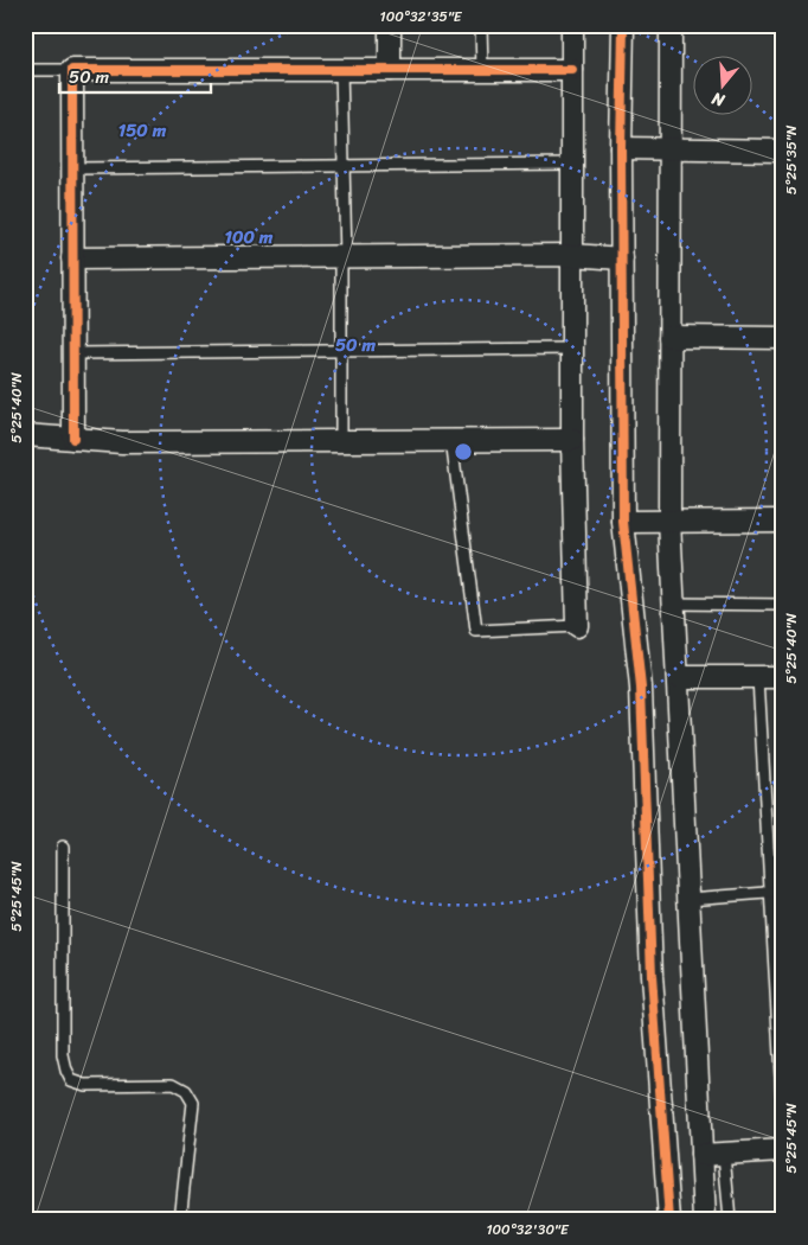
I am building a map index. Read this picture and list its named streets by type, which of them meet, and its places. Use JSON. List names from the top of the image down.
{
  "scale_bar": "50 m",
  "north": "bottom",
  "coordinates": [
    "100°32'35\"E",
    "5°25'35\"N",
    "5°25'40\"N",
    "5°25'45\"N",
    "100°32'30\"E"
  ],
  "rings": ["150 m", "100 m", "50 m"]
}
